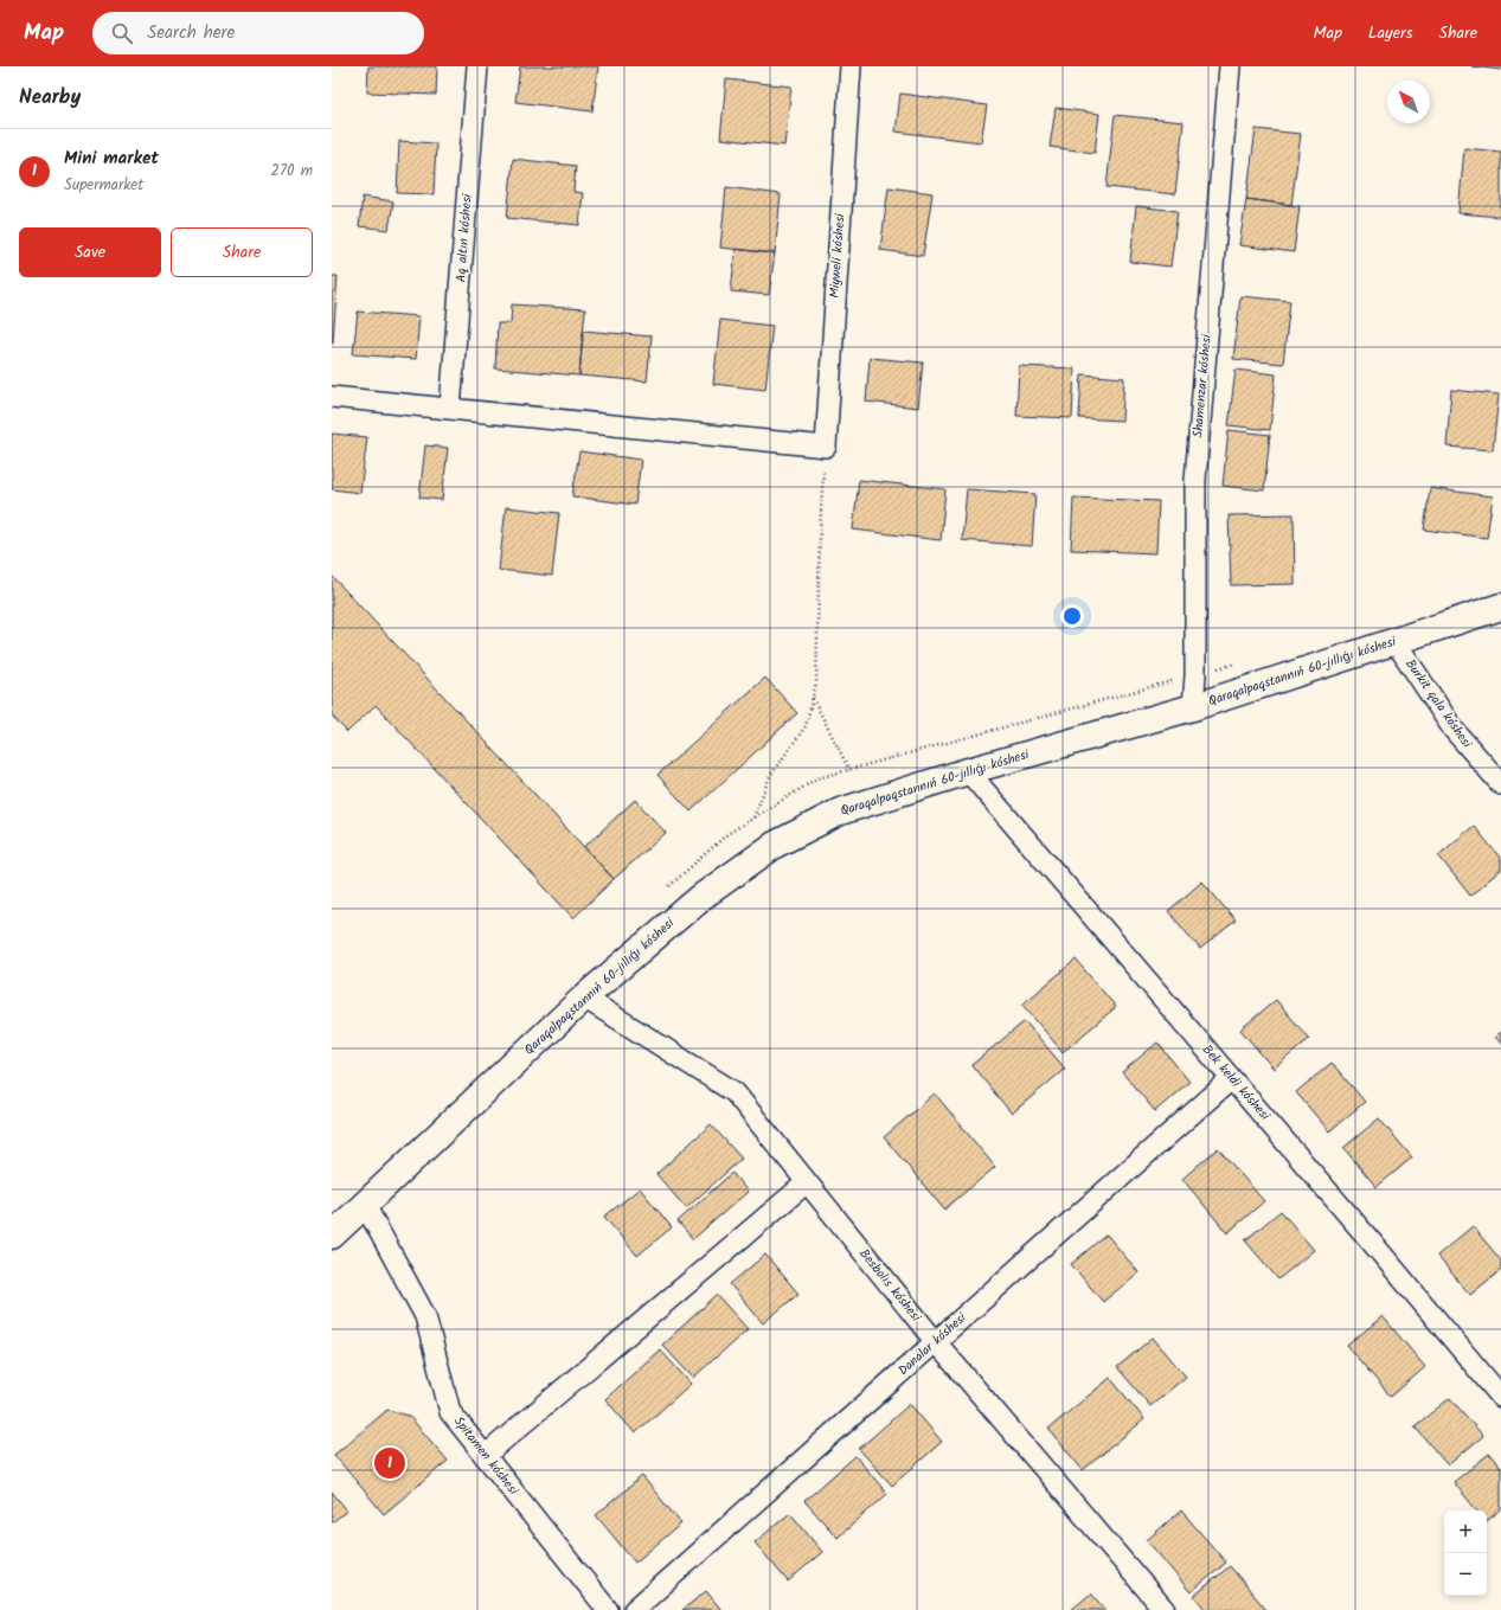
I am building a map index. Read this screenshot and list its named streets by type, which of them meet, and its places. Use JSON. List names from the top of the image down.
{
  "streets": {
    "street": [
      "Aq altın kóshesi",
      "Miyweli kóshesi",
      "Shamenzar kóshesi",
      "Qaraqalpaqstannıń 60-jıllıǵı kóshesi",
      "Burkit qala kóshesi",
      "Bek keldi kóshesi",
      "Besbolıs kóshesi",
      "Danalar kóshesi",
      "Spitamen kóshesi"
    ]
  },
  "crossings": [
    ["Shamenzar kóshesi", "Qaraqalpaqstannıń 60-jıllıǵı kóshesi"],
    ["Qaraqalpaqstannıń 60-jıllıǵı kóshesi", "Burkit qala kóshesi"],
    ["Qaraqalpaqstannıń 60-jıllıǵı kóshesi", "Bek keldi kóshesi"],
    ["Qaraqalpaqstannıń 60-jıllıǵı kóshesi", "Besbolıs kóshesi"],
    ["Qaraqalpaqstannıń 60-jıllıǵı kóshesi", "Spitamen kóshesi"],
    ["Bek keldi kóshesi", "Danalar kóshesi"],
    ["Besbolıs kóshesi", "Danalar kóshesi"]
  ],
  "north": "top left",
  "page": {
    "header": "Map",
    "search": "Search here",
    "nav": ["Map", "Layers", "Share"],
    "heading": "Nearby",
    "list": [
      {
        "mark": "1",
        "name": "Mini market",
        "note": "Supermarket",
        "value": "270 m"
      }
    ],
    "buttons": ["Save", "Share"],
    "pins": "1",
    "map_buttons": ["+", "−"]
  }
}
